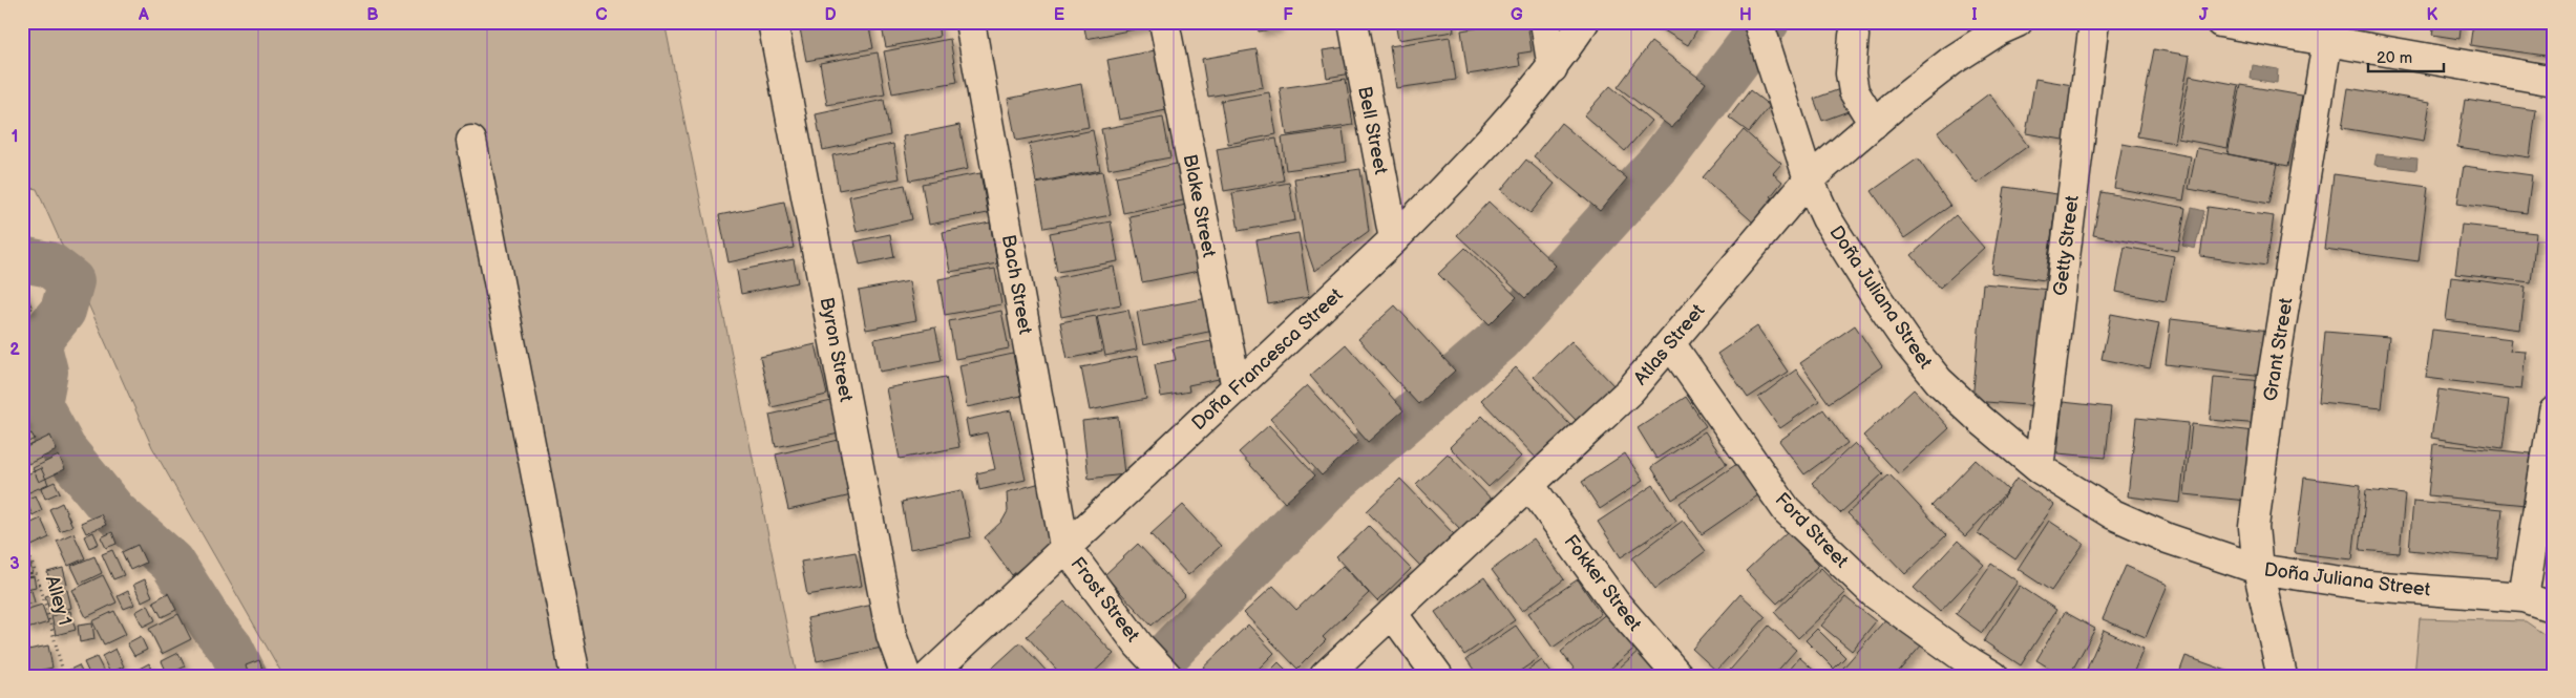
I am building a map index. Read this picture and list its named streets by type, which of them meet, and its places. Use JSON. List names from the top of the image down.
{
  "streets": {
    "street": [
      "Bell Street",
      "Blake Street",
      "Getty Street",
      "Bach Street",
      "Doña Juliana Street",
      "Atlas Street",
      "Byron Street",
      "Grant Street",
      "Doña Francesca Street",
      "Ford Street",
      "Fokker Street",
      "Frost Street"
    ],
    "path": ["Alley 1"]
  },
  "crossings": [
    ["Bell Street", "Doña Francesca Street"],
    ["Blake Street", "Doña Francesca Street"],
    ["Getty Street", "Doña Juliana Street"],
    ["Bach Street", "Doña Francesca Street"],
    ["Bach Street", "Frost Street"],
    ["Doña Juliana Street", "Atlas Street"],
    ["Doña Juliana Street", "Grant Street"],
    ["Atlas Street", "Ford Street"],
    ["Atlas Street", "Fokker Street"],
    ["Doña Francesca Street", "Frost Street"]
  ],
  "scale_bar": "20 m",
  "grid": {
    "columns": [
      "A",
      "B",
      "C",
      "D",
      "E",
      "F",
      "G",
      "H",
      "I",
      "J",
      "K"
    ],
    "rows": ["1", "2", "3"]
  }
}
